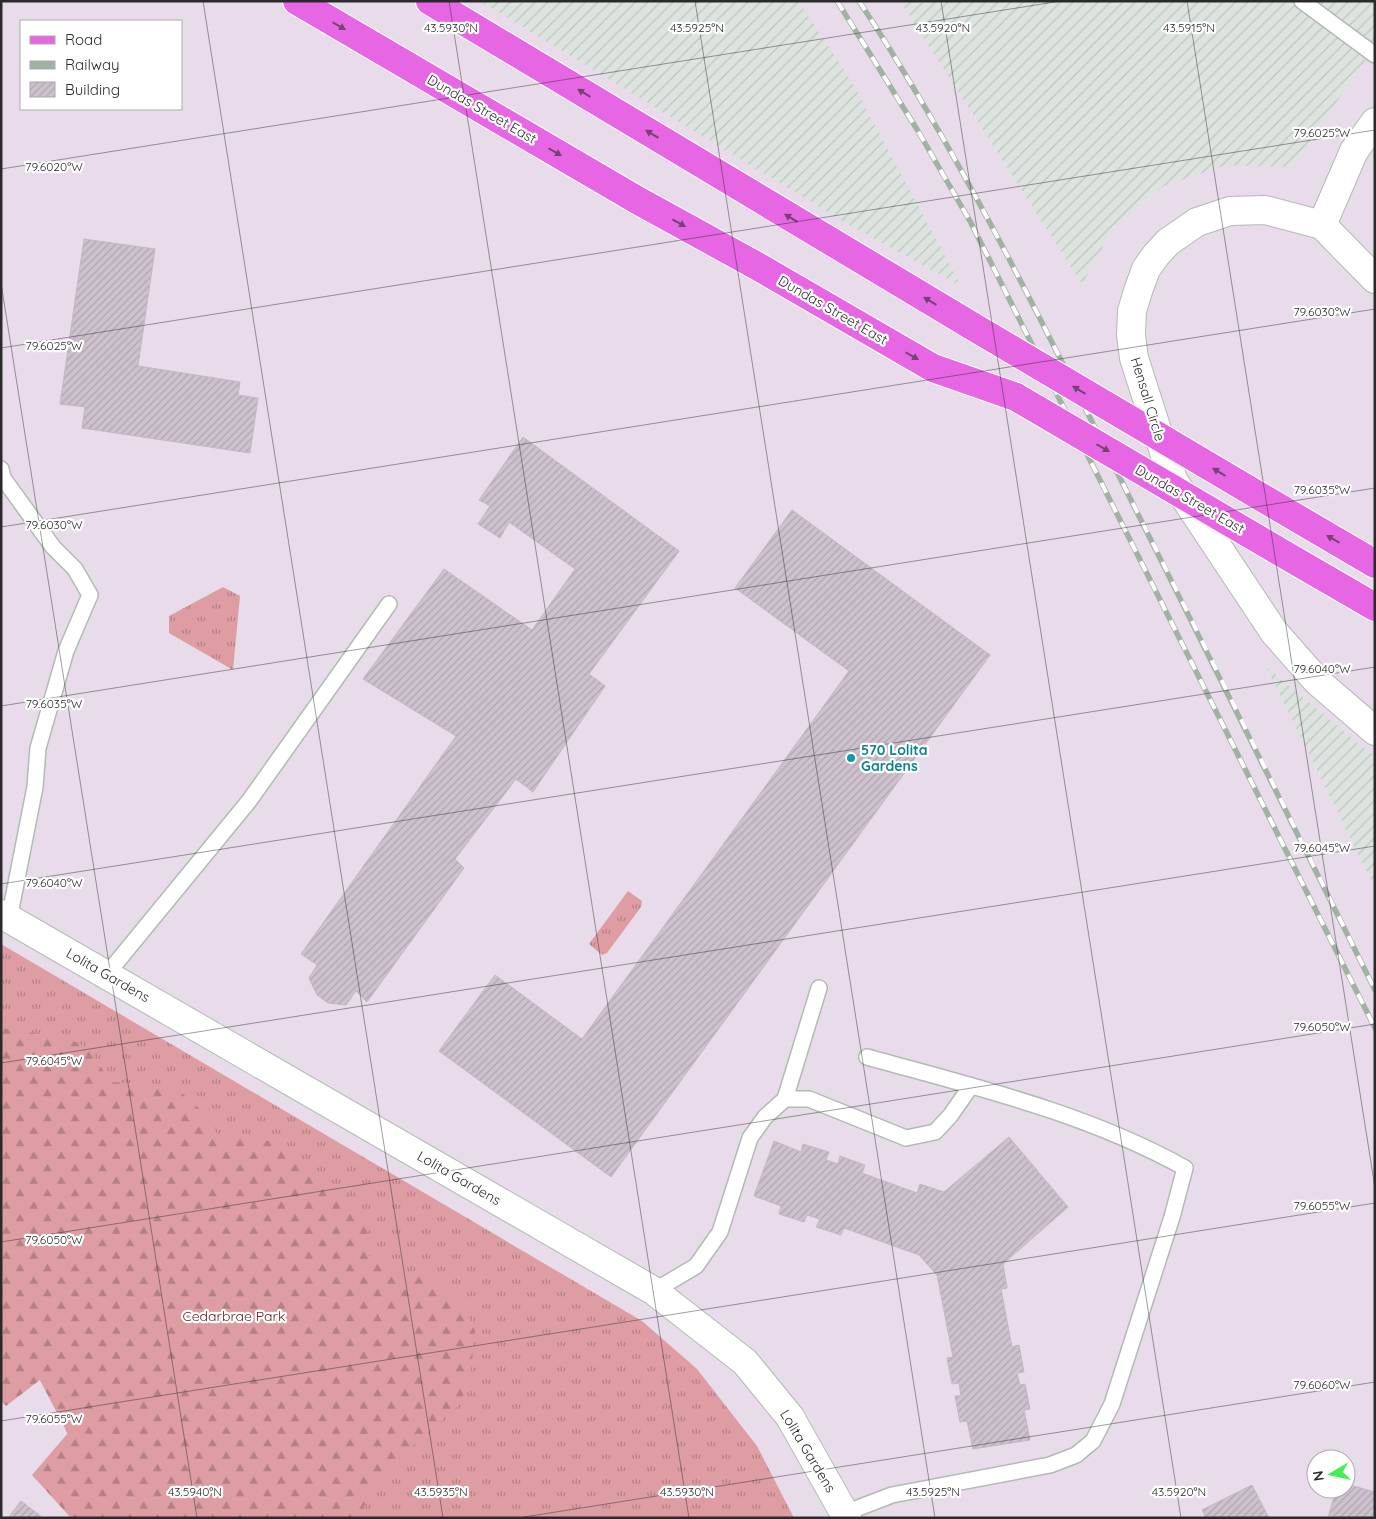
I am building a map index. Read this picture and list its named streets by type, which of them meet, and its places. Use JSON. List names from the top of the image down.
{
  "streets": {
    "main road": ["Dundas Street East"],
    "street": ["Hensall Circle", "Lolita Gardens"]
  },
  "parks": ["Cedarbrae Park"],
  "places": ["570 Lolita Gardens"],
  "legend": ["Road", "Railway", "Building"],
  "north": "left",
  "coordinates": [
    "43.5930°N",
    "43.5925°N",
    "43.5920°N",
    "43.5915°N",
    "79.6025°W",
    "79.6020°W",
    "79.6030°W",
    "79.6035°W",
    "79.6040°W",
    "79.6045°W",
    "79.6050°W",
    "79.6055°W",
    "79.6060°W",
    "43.5940°N",
    "43.5935°N"
  ]
}
